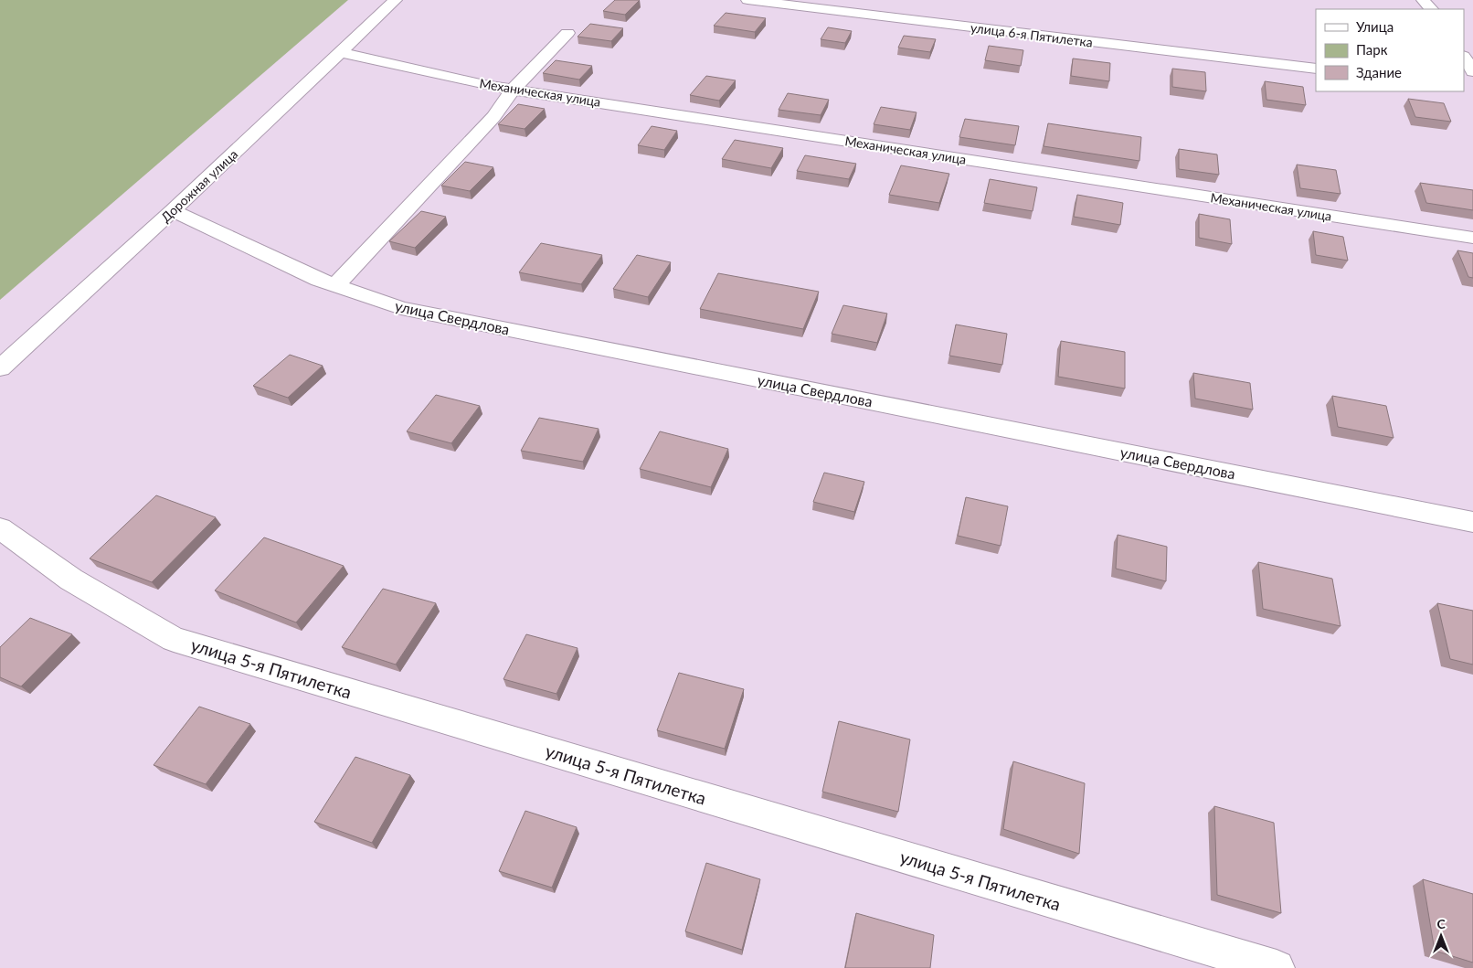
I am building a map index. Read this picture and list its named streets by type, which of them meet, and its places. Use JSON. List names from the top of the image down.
{
  "streets": {
    "street": [
      "улица 6-я Пятилетка",
      "Механическая улица",
      "Дорожная улица",
      "улица Свердлова",
      "улица 5-я Пятилетка"
    ]
  },
  "crossings": [
    ["Механическая улица", "Дорожная улица"],
    ["Дорожная улица", "улица Свердлова"]
  ],
  "legend": ["Улица", "Парк", "Здание"],
  "north": "top"
}
